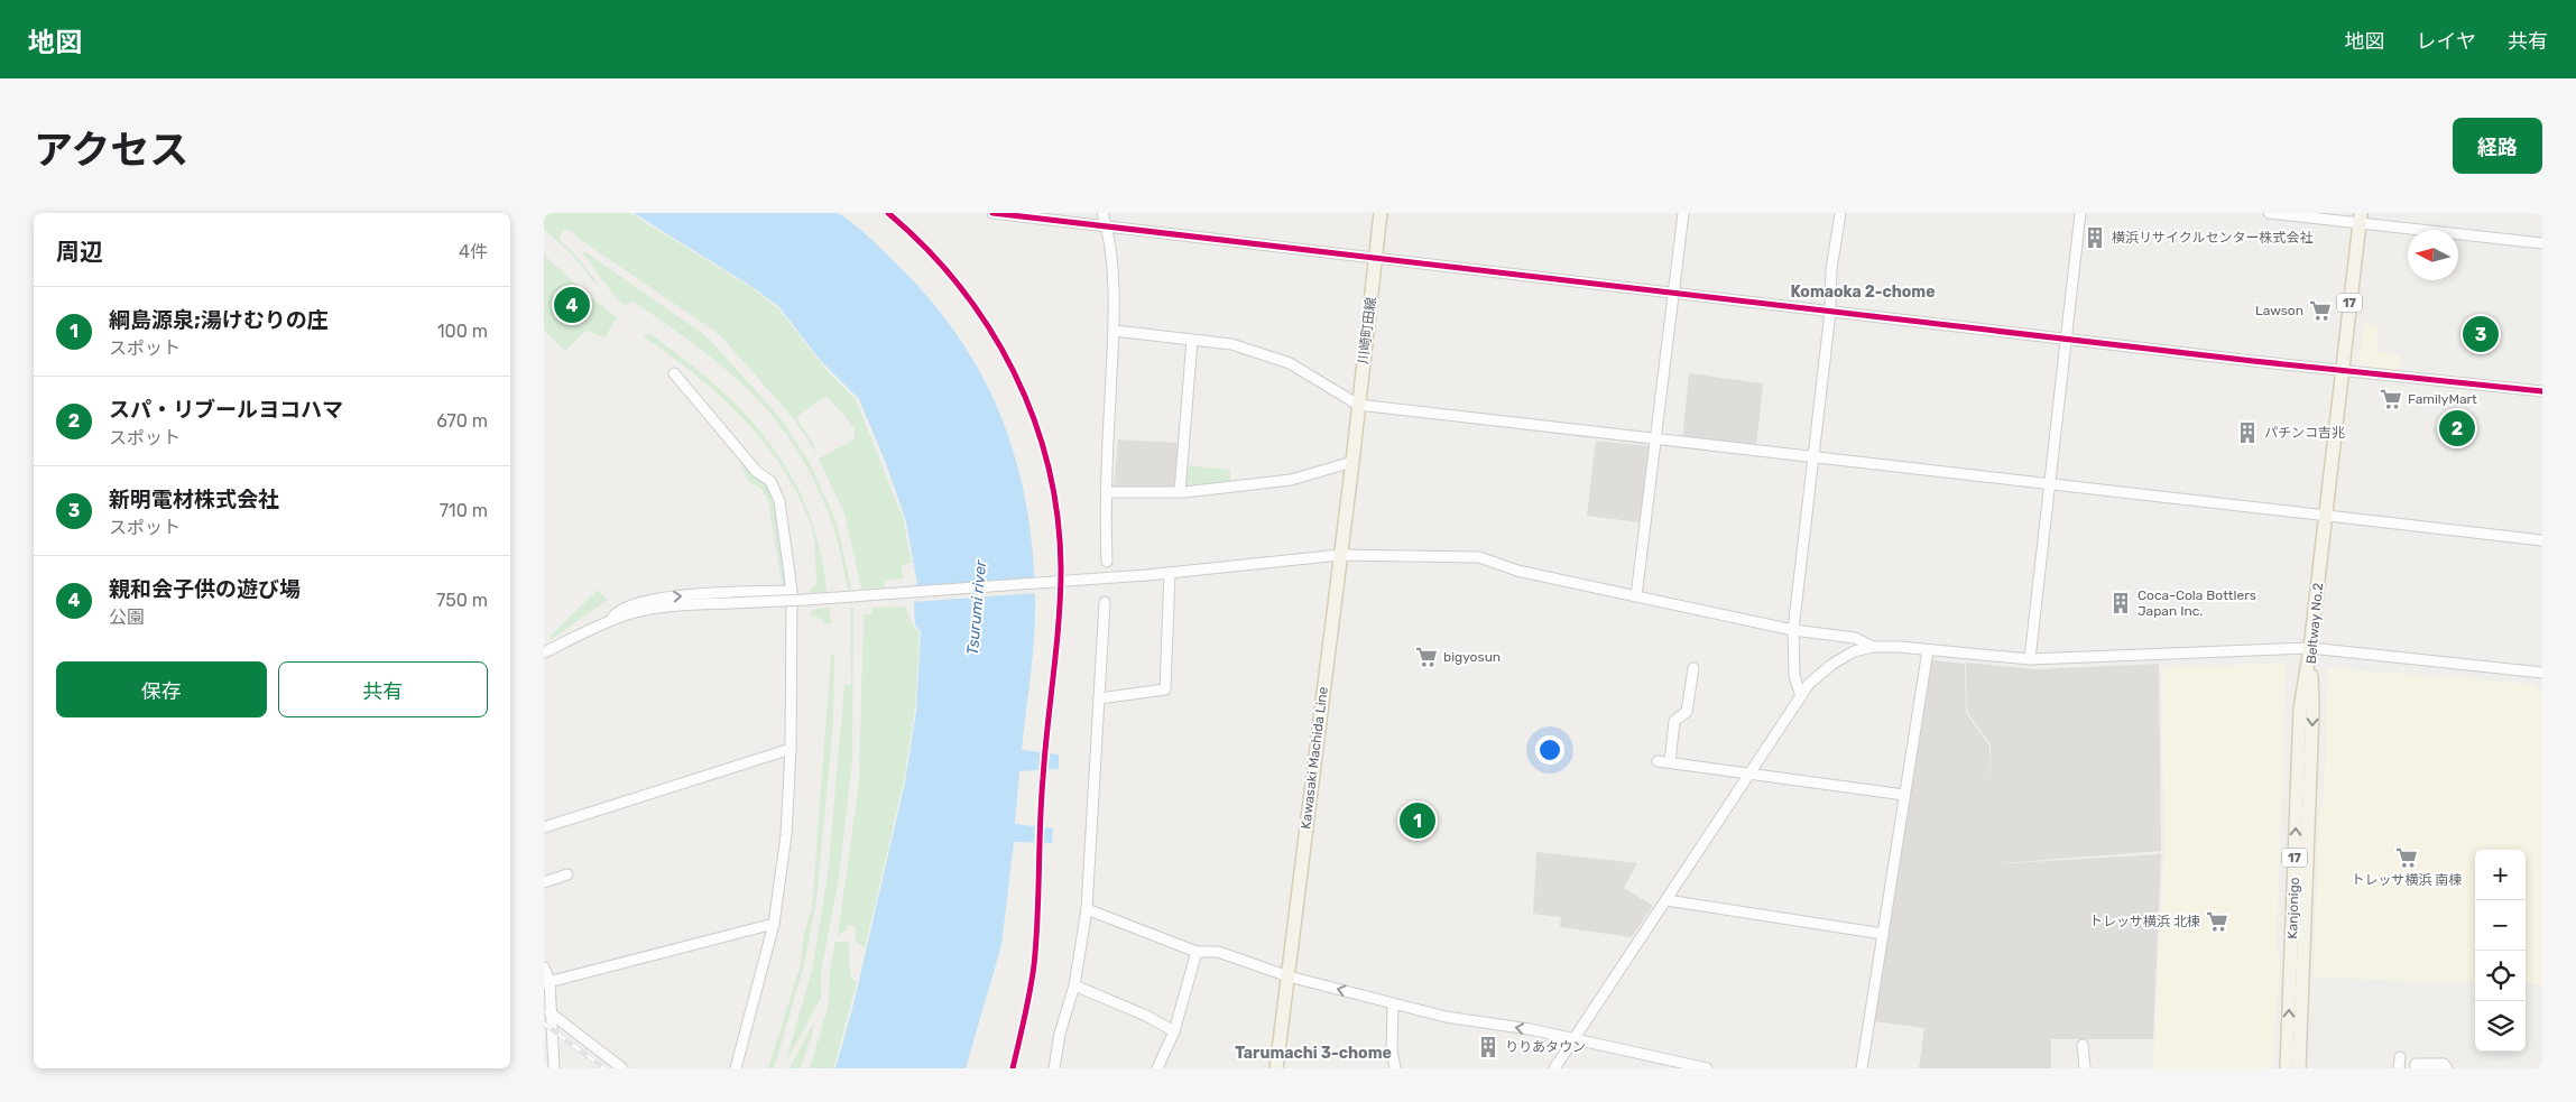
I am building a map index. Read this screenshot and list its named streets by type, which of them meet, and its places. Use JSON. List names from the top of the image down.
{
  "streets": {
    "main road": [
      "17",
      "川崎町田線",
      "Beltway No.2",
      "Kawasaki Machida Line",
      "Kanjonigo"
    ]
  },
  "crossings": [
    ["川崎町田線", "Kawasaki Machida Line"],
    ["Beltway No.2", "Kanjonigo"]
  ],
  "one_way": ["Beltway No.2", "Kanjonigo"],
  "districts": ["Komaoka 2-chome", "Tarumachi 3-chome"],
  "water": ["Tsurumi river"],
  "places": {
    "building": [
      "横浜リサイクルセンター株式会社",
      "パチンコ吉兆",
      "Coca-Cola Bottlers Japan Inc.",
      "りりあタウン"
    ],
    "supermarket": [
      "Lawson",
      "FamilyMart",
      "bigyosun",
      "トレッサ横浜 南棟",
      "トレッサ横浜 北棟"
    ]
  },
  "north": "left",
  "page": {
    "header": "地図",
    "nav": ["地図", "レイヤ", "共有"],
    "title": "アクセス",
    "buttons": [
      "経路",
      ["保存", "共有"]
    ],
    "heading": ["周辺", "4件"],
    "pins": [
      "4",
      "3",
      "2",
      "1"
    ],
    "list": [
      {
        "mark": "1",
        "name": "綱島源泉;湯けむりの庄",
        "note": "スポット",
        "value": "100 m"
      },
      {
        "mark": "2",
        "name": "スパ・リブールヨコハマ",
        "note": "スポット",
        "value": "670 m"
      },
      {
        "mark": "3",
        "name": "新明電材株式会社",
        "note": "スポット",
        "value": "710 m"
      },
      {
        "mark": "4",
        "name": "親和会子供の遊び場",
        "note": "公園",
        "value": "750 m"
      }
    ],
    "map_buttons": ["+", "−"]
  }
}
